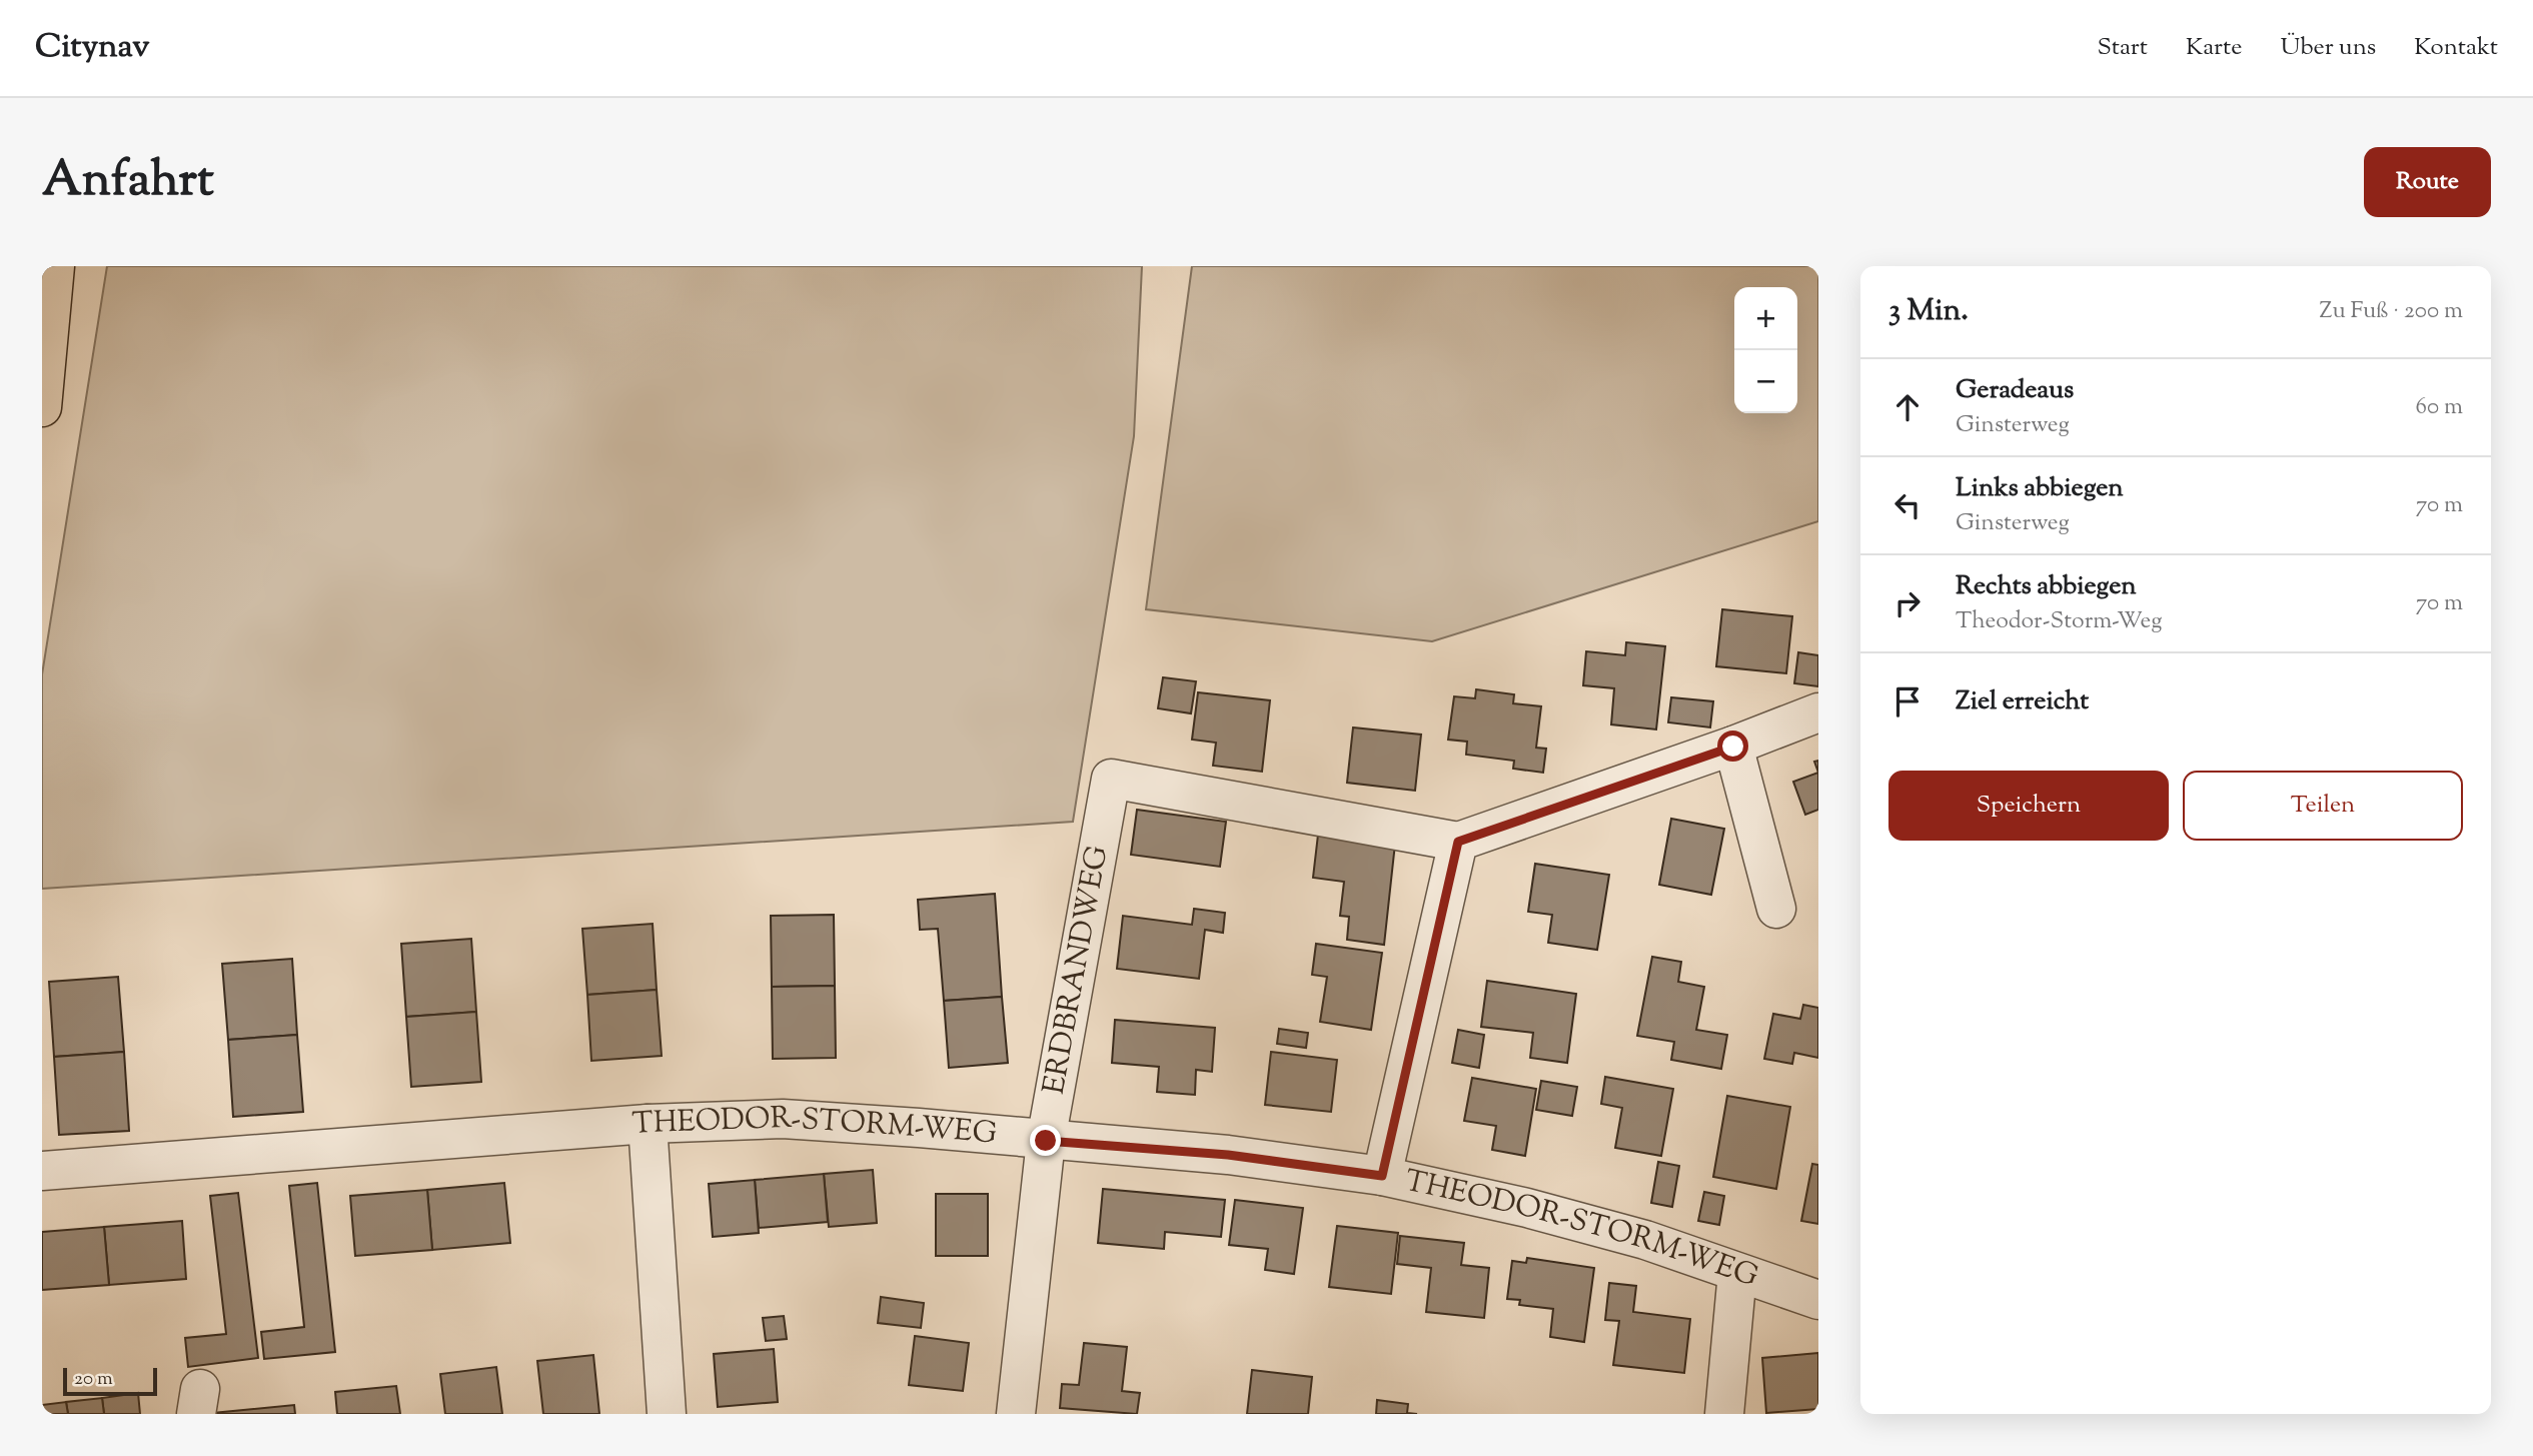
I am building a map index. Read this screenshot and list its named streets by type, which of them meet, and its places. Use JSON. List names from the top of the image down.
{
  "streets": {
    "street": ["ERDBRANDWEG", "THEODOR-STORM-WEG"]
  },
  "crossings": [
    ["ERDBRANDWEG", "THEODOR-STORM-WEG"]
  ],
  "scale_bar": "20 m",
  "page": {
    "header": "Citynav",
    "nav": [
      "Start",
      "Karte",
      "Über uns",
      "Kontakt"
    ],
    "title": "Anfahrt",
    "buttons": [
      "Route",
      ["Speichern", "Teilen"]
    ],
    "heading": ["3 Min.", "Zu Fuß · 200 m"],
    "map_buttons": ["+", "−"],
    "list": [
      ["Geradeaus", "Ginsterweg", "60 m"],
      ["Links abbiegen", "Ginsterweg", "70 m"],
      ["Rechts abbiegen", "Theodor-Storm-Weg", "70 m"],
      "Ziel erreicht"
    ],
    "scale": "20 m"
  }
}
